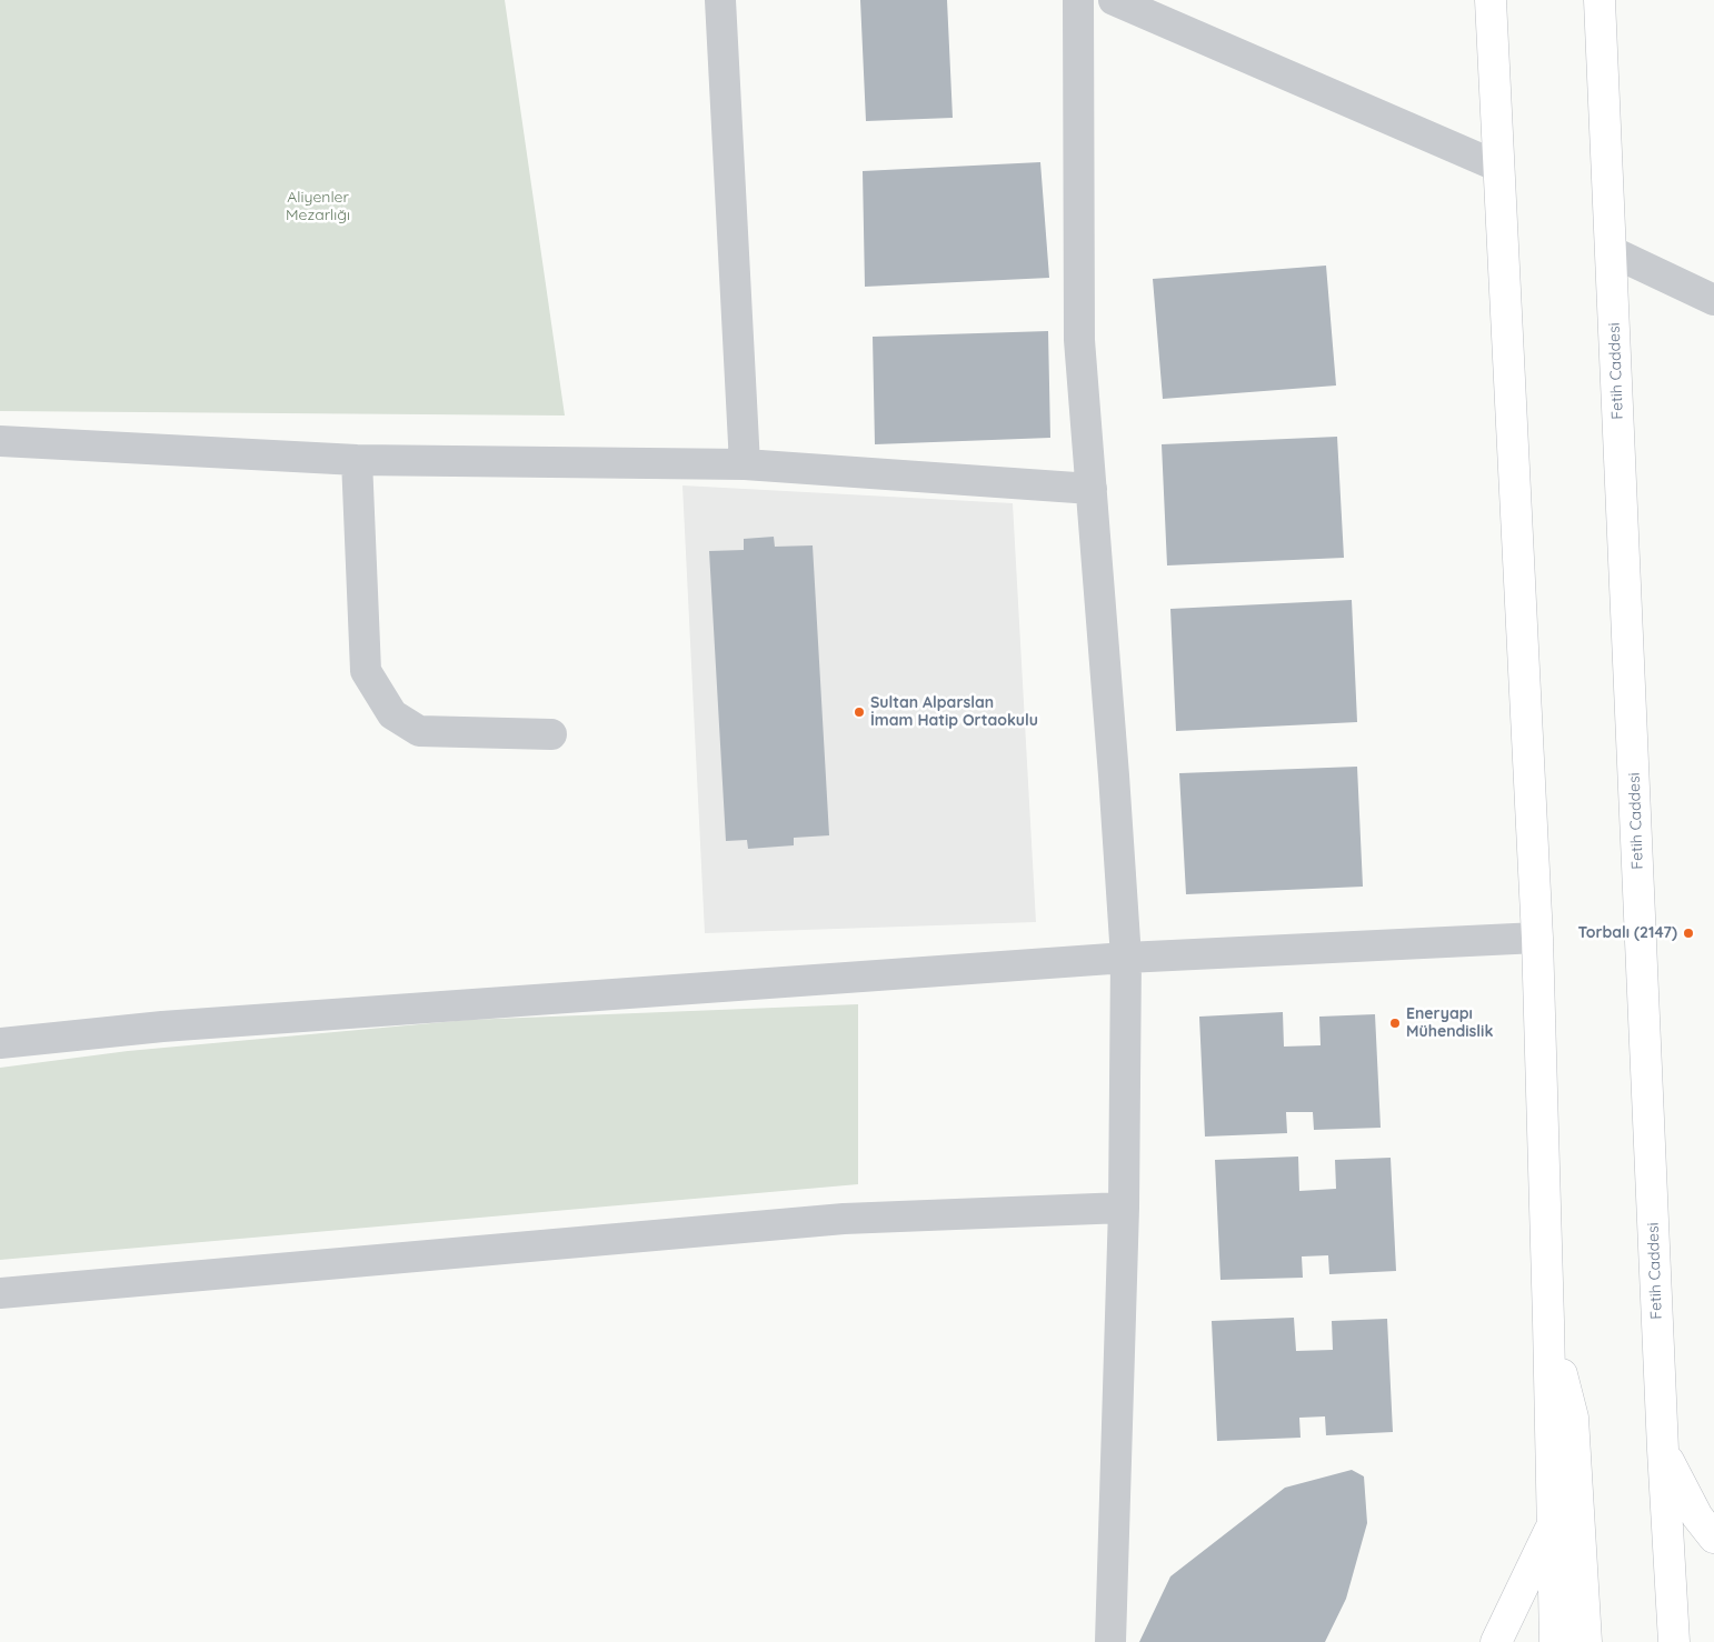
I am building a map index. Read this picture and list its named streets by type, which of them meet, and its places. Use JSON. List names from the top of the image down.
{
  "streets": {
    "main road": ["Fetih Caddesi"]
  },
  "parks": ["Aliyenler Mezarlığı"],
  "places": ["Sultan Alparslan İmam Hatip Ortaokulu", "Torbalı (2147)", "Eneryapı Mühendislik"]
}
